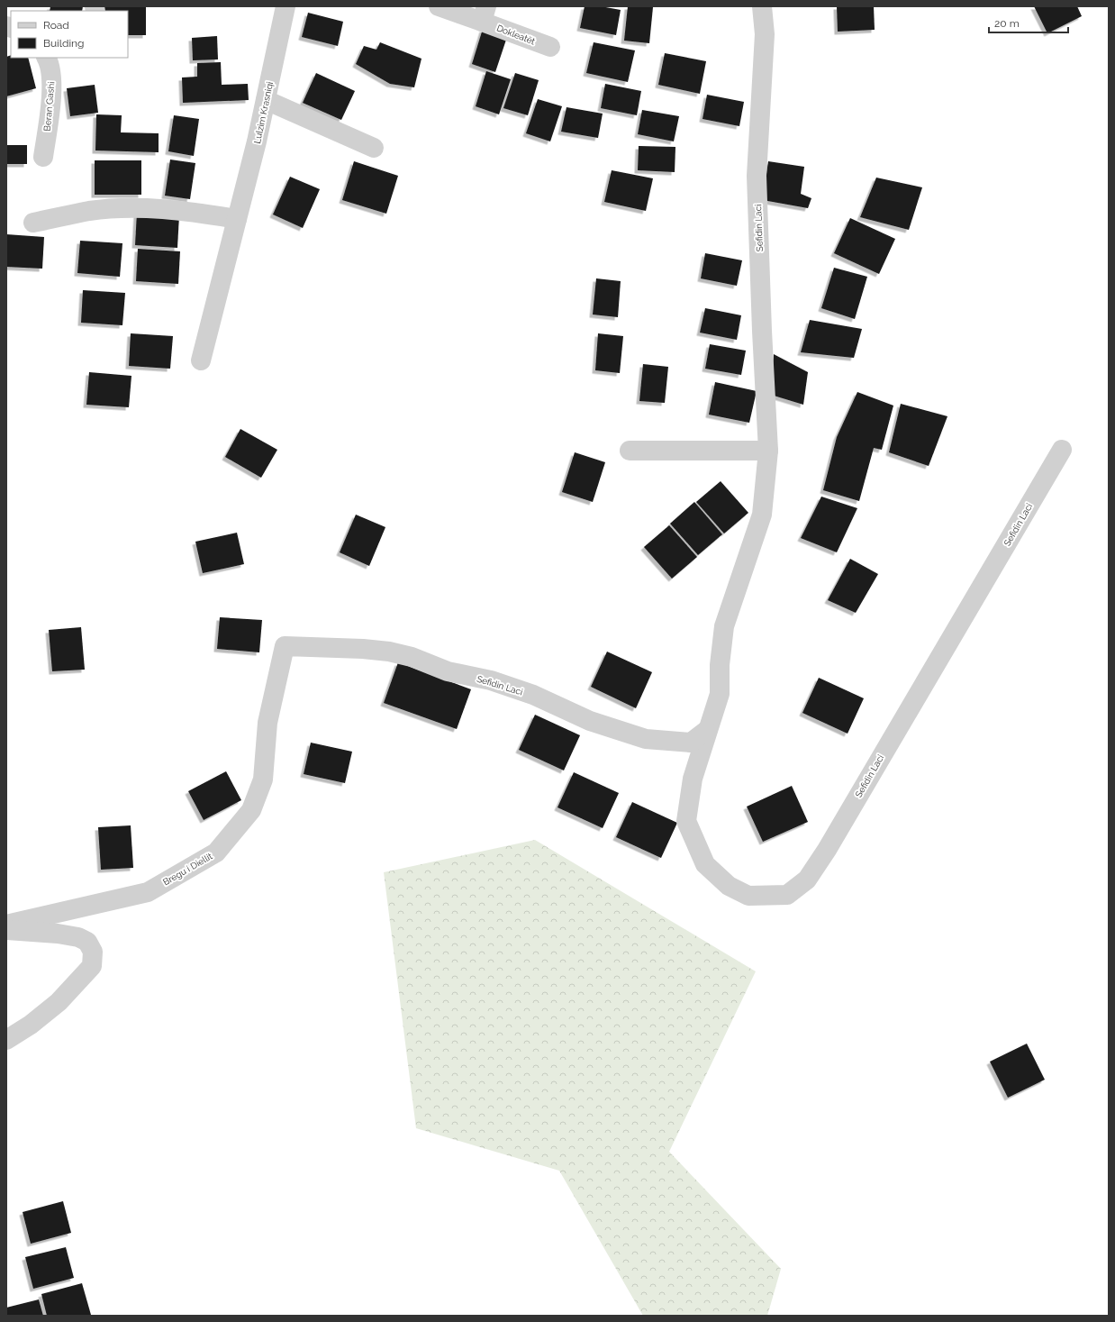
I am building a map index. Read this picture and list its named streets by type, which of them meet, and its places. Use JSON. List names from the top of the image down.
{
  "streets": {
    "street": [
      "Dokleatët",
      "Beran Gashi",
      "Lulzim Krasniqi",
      "Sefidin Laci",
      "Bregu i Diellit"
    ]
  },
  "crossings": [
    ["Sefidin Laci", "Bregu i Diellit"]
  ],
  "legend": ["Road", "Building"],
  "scale_bar": "20 m"
}
